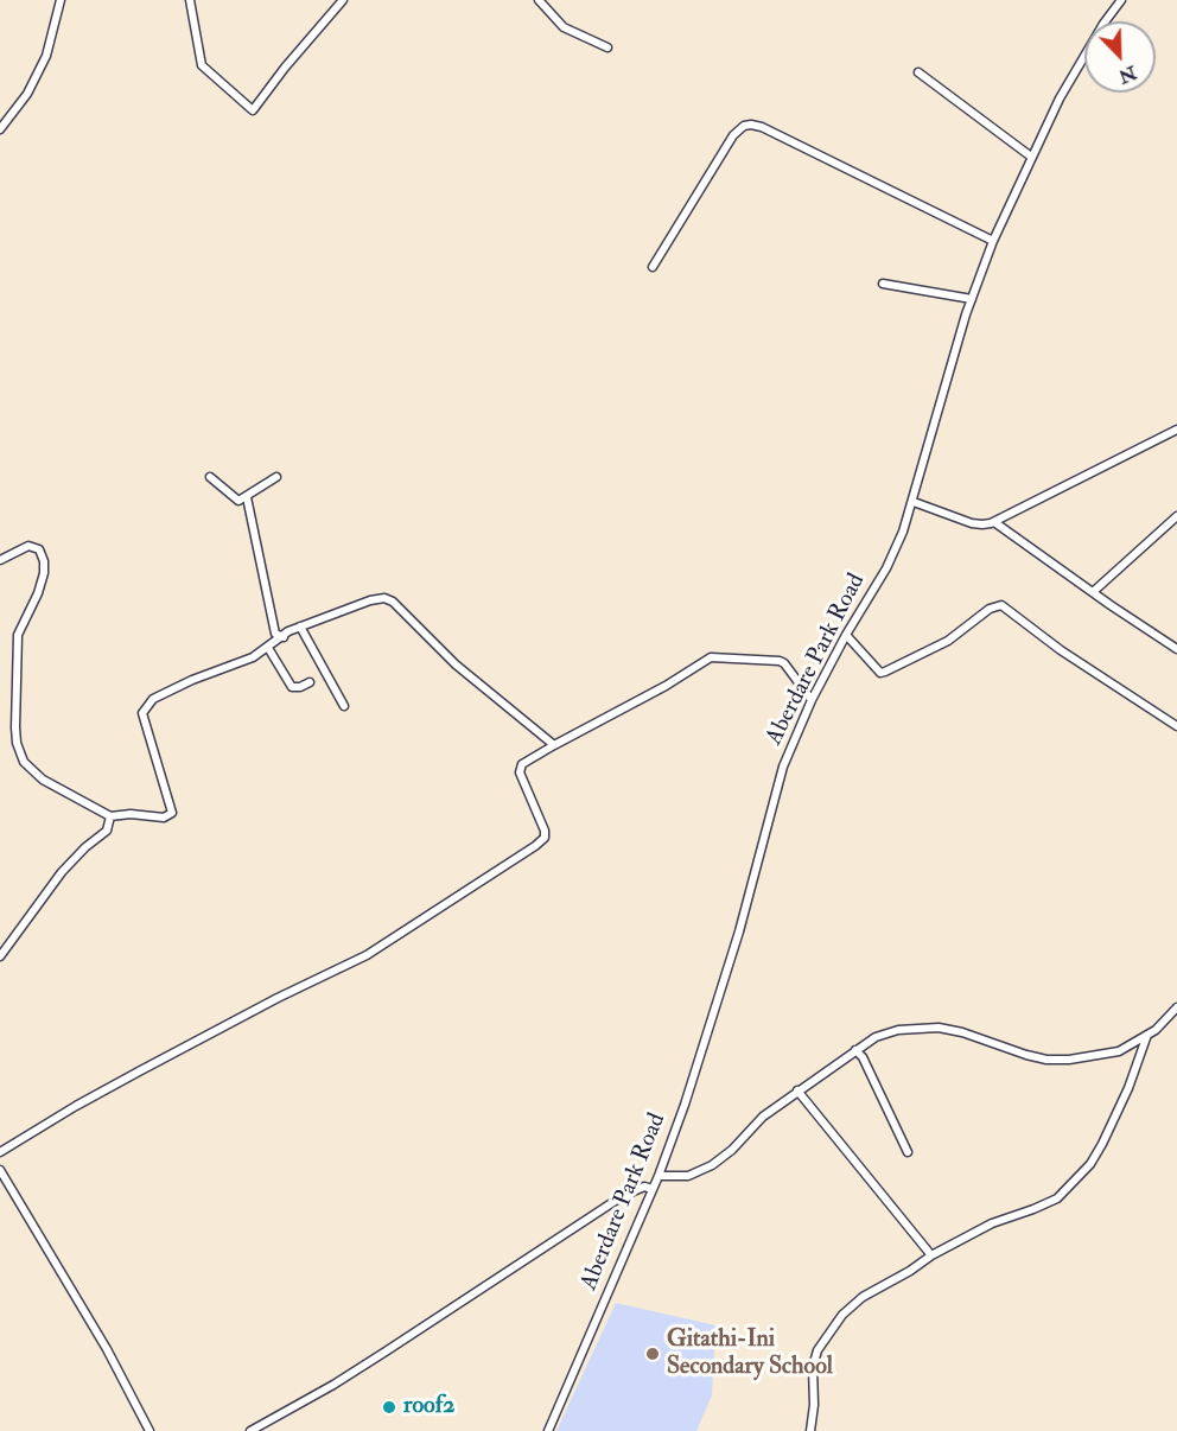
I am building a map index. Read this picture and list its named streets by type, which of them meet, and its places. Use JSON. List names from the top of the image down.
{
  "streets": {
    "street": ["Aberdare Park Road"]
  },
  "places": ["Gitathi-Ini Secondary School", "roof2"],
  "north": "bottom right"
}
